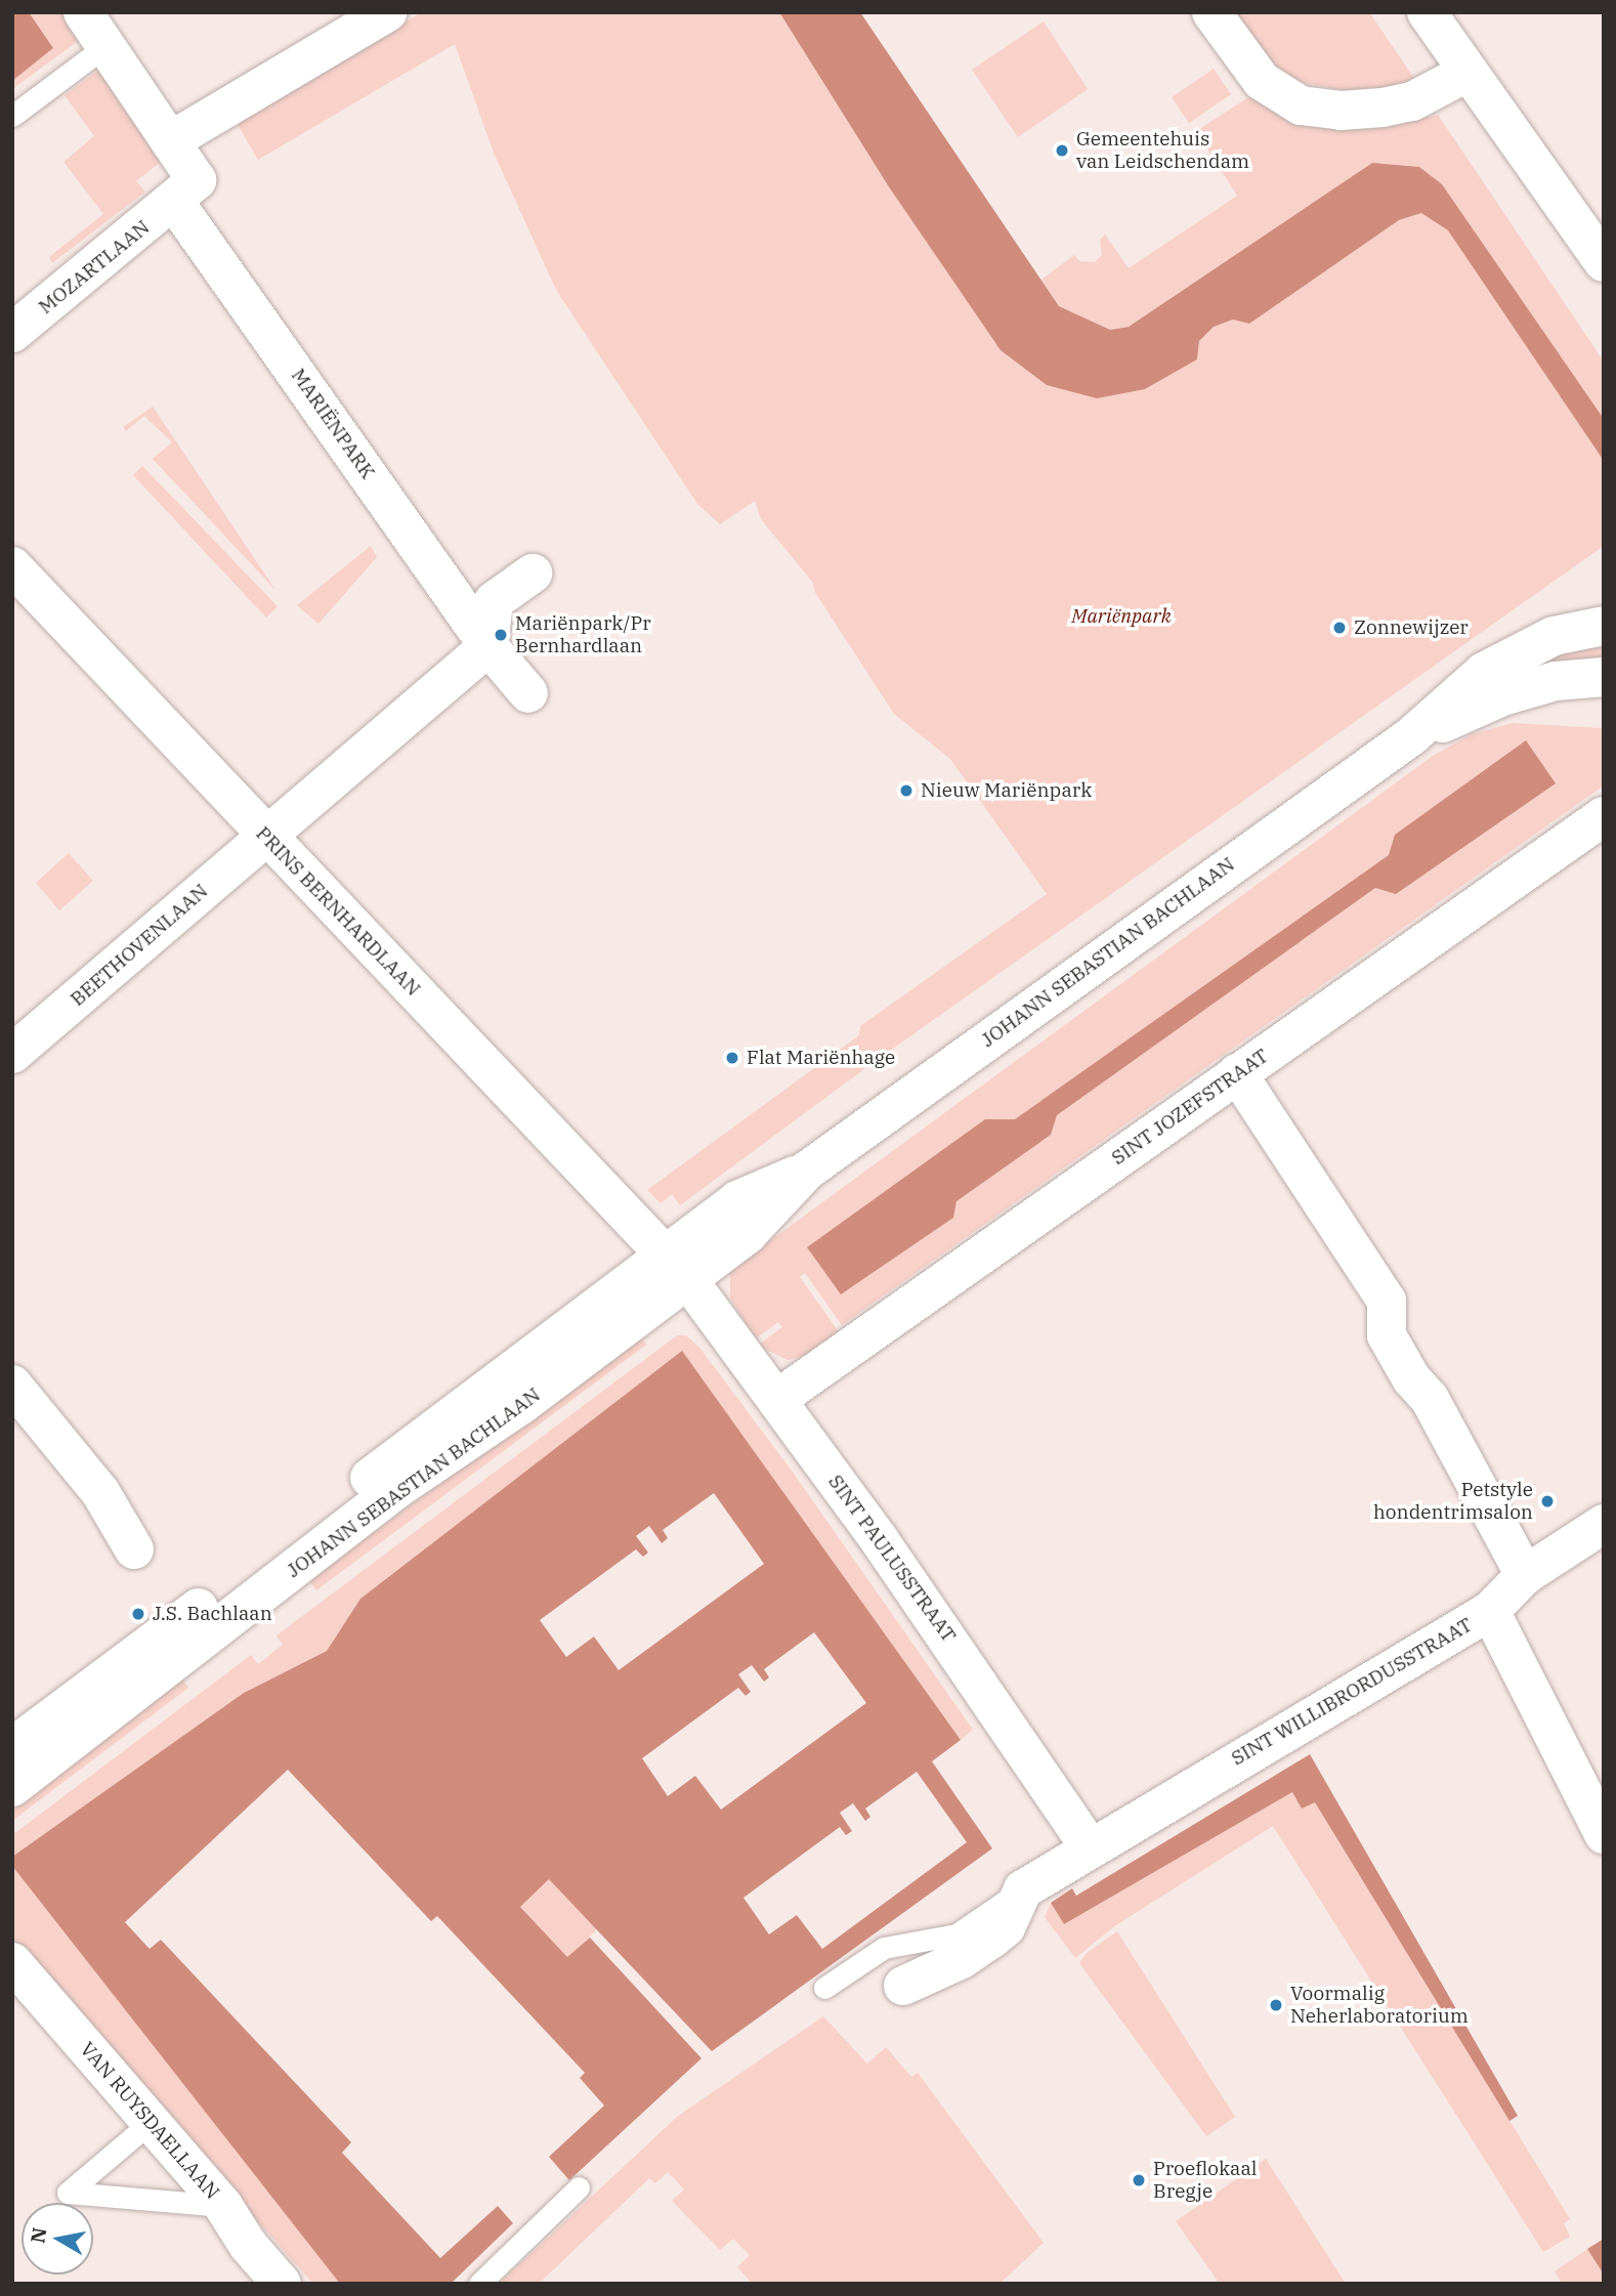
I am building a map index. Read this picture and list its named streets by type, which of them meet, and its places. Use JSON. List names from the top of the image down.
{
  "streets": {
    "street": [
      "MOZARTLAAN",
      "MARIËNPARK",
      "PRINS BERNHARDLAAN",
      "BEETHOVENLAAN",
      "JOHANN SEBASTIAN BACHLAAN",
      "SINT JOZEFSTRAAT",
      "SINT PAULUSSTRAAT",
      "SINT WILLIBRORDUSSTRAAT",
      "VAN RUYSDAELLAAN"
    ]
  },
  "crossings": [
    ["MOZARTLAAN", "MARIËNPARK"],
    ["PRINS BERNHARDLAAN", "BEETHOVENLAAN"],
    ["PRINS BERNHARDLAAN", "JOHANN SEBASTIAN BACHLAAN"],
    ["PRINS BERNHARDLAAN", "SINT PAULUSSTRAAT"],
    ["JOHANN SEBASTIAN BACHLAAN", "SINT PAULUSSTRAAT"],
    ["SINT JOZEFSTRAAT", "SINT PAULUSSTRAAT"],
    ["SINT PAULUSSTRAAT", "SINT WILLIBRORDUSSTRAAT"]
  ],
  "parks": ["Mariënpark"],
  "places": [
    "Gemeentehuis van Leidschendam",
    "Zonnewijzer",
    "Mariënpark/Pr Bernhardlaan",
    "Nieuw Mariënpark",
    "Flat Mariënhage",
    "Petstyle hondentrimsalon",
    "J.S. Bachlaan",
    "Voormalig Neherlaboratorium",
    "Proeflokaal Bregje"
  ],
  "north": "left"
}
